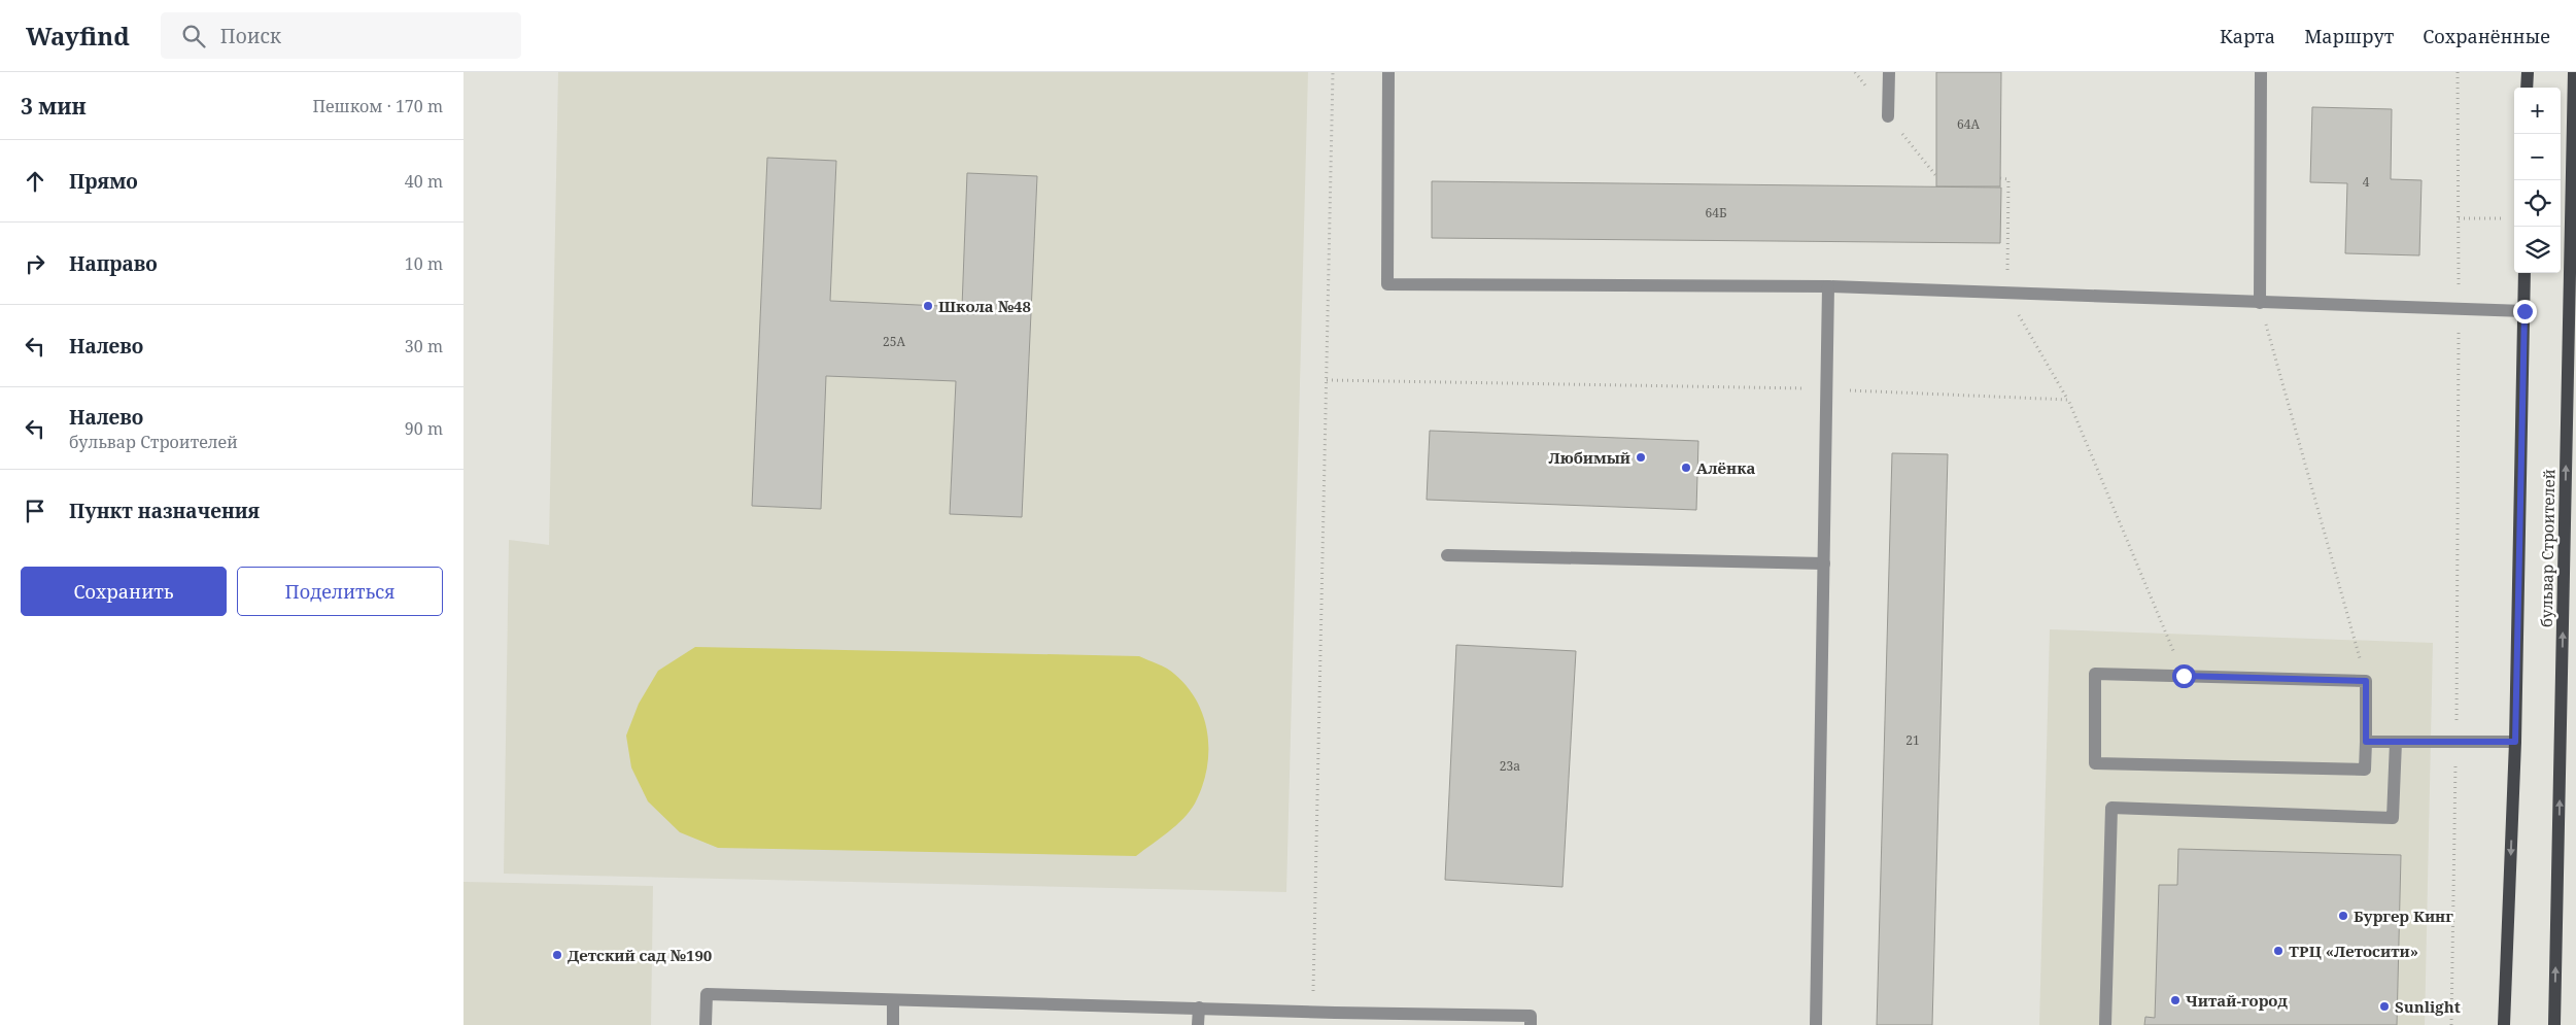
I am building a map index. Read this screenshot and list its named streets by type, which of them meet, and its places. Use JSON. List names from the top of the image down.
{
  "streets": {
    "main road": ["бульвар Строителей"]
  },
  "places": [
    "Школа №48",
    "Любимый",
    "Алёнка",
    "Бургер Кинг",
    "ТРЦ «Летосити»",
    "Детский сад №190",
    "Читай-город",
    "Sunlight"
  ],
  "house_numbers": [
    "64А",
    "4",
    "64Б",
    "25А",
    "21",
    "23а"
  ],
  "page": {
    "header": "Wayfind",
    "search": "Поиск",
    "nav": ["Карта", "Маршрут", "Сохранённые"],
    "heading": ["3 мин", "Пешком · 170 m"],
    "map_buttons": ["+", "−"],
    "list": [
      ["Прямо", "40 m"],
      ["Направо", "10 m"],
      ["Налево", "30 m"],
      ["Налево", "бульвар Строителей", "90 m"],
      "Пункт назначения"
    ],
    "buttons": ["Сохранить", "Поделиться"]
  }
}
